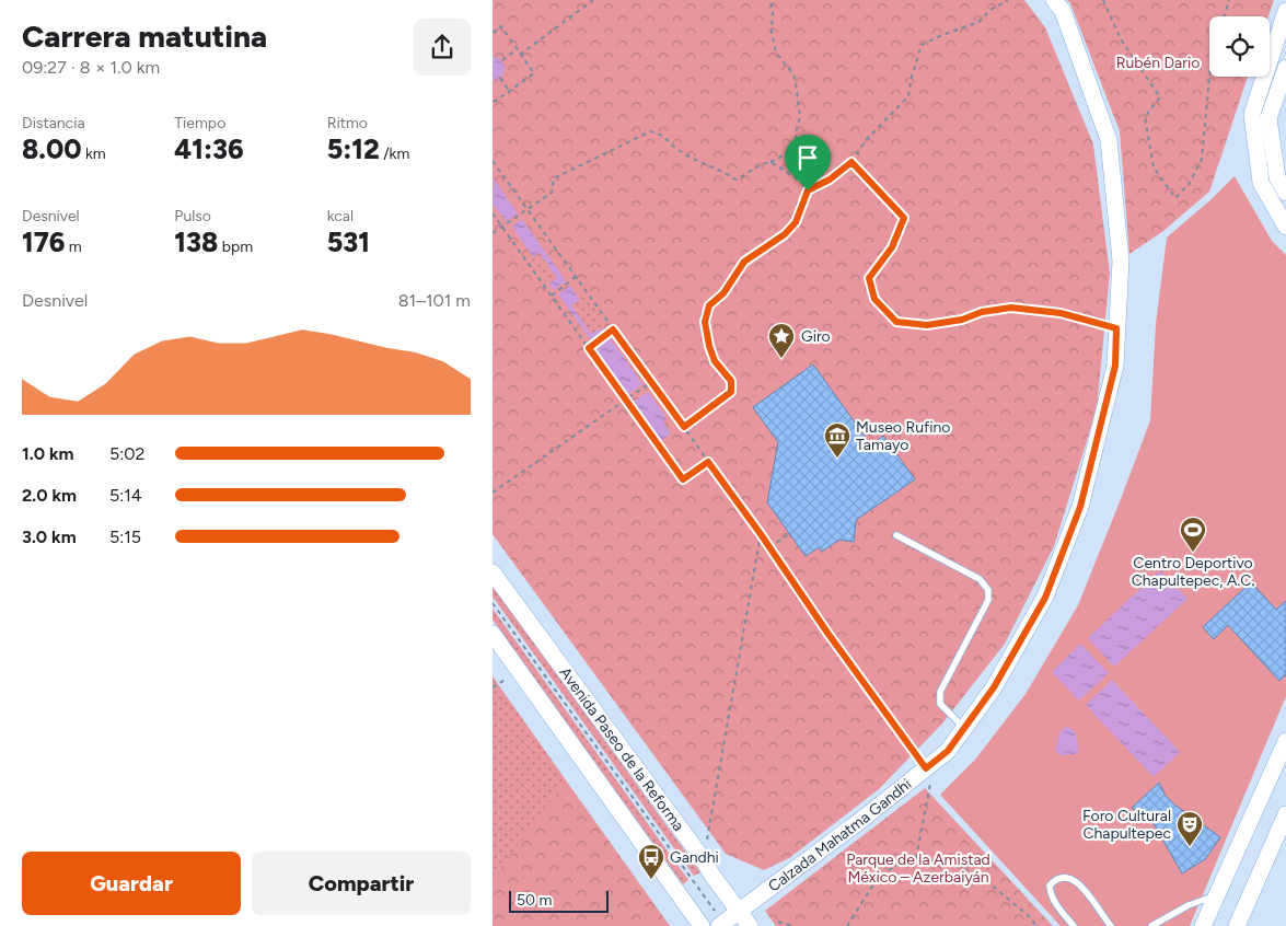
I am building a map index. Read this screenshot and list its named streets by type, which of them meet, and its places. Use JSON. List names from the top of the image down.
{
  "streets": {
    "street": ["Avenida Paseo de la Reforma", "Calzada Mahatma Gandhi"]
  },
  "crossings": [
    ["Avenida Paseo de la Reforma", "Calzada Mahatma Gandhi"]
  ],
  "parks": ["Rubén Dario", "Parque de la Amistad México – Azerbaiyán"],
  "places": {
    "place": ["Giro"],
    "museum": ["Museo Rufino Tamayo"],
    "sports": ["Centro Deportivo Chapultepec, A.C."],
    "theatre": ["Foro Cultural Chapultepec"],
    "bus stop": ["Gandhi"]
  },
  "scale_bar": "50 m",
  "page": {
    "heading": ["Carrera matutina", "09:27 · 8 × 1.0 km"],
    "stats": [
      ["Distancia", "8.00 km"],
      ["Tiempo", "41:36"],
      ["Ritmo", "5:12 /km"],
      ["Desnivel", "176 m"],
      ["Pulso", "138 bpm"],
      ["kcal", "531"]
    ],
    "chart": ["Desnivel", "81–101 m"],
    "list": [
      {
        "name": "1.0 km",
        "note": "5:02"
      },
      {
        "name": "2.0 km",
        "note": "5:14"
      },
      {
        "name": "3.0 km",
        "note": "5:15"
      }
    ],
    "buttons": ["Guardar", "Compartir"],
    "scale": "50 m"
  }
}
